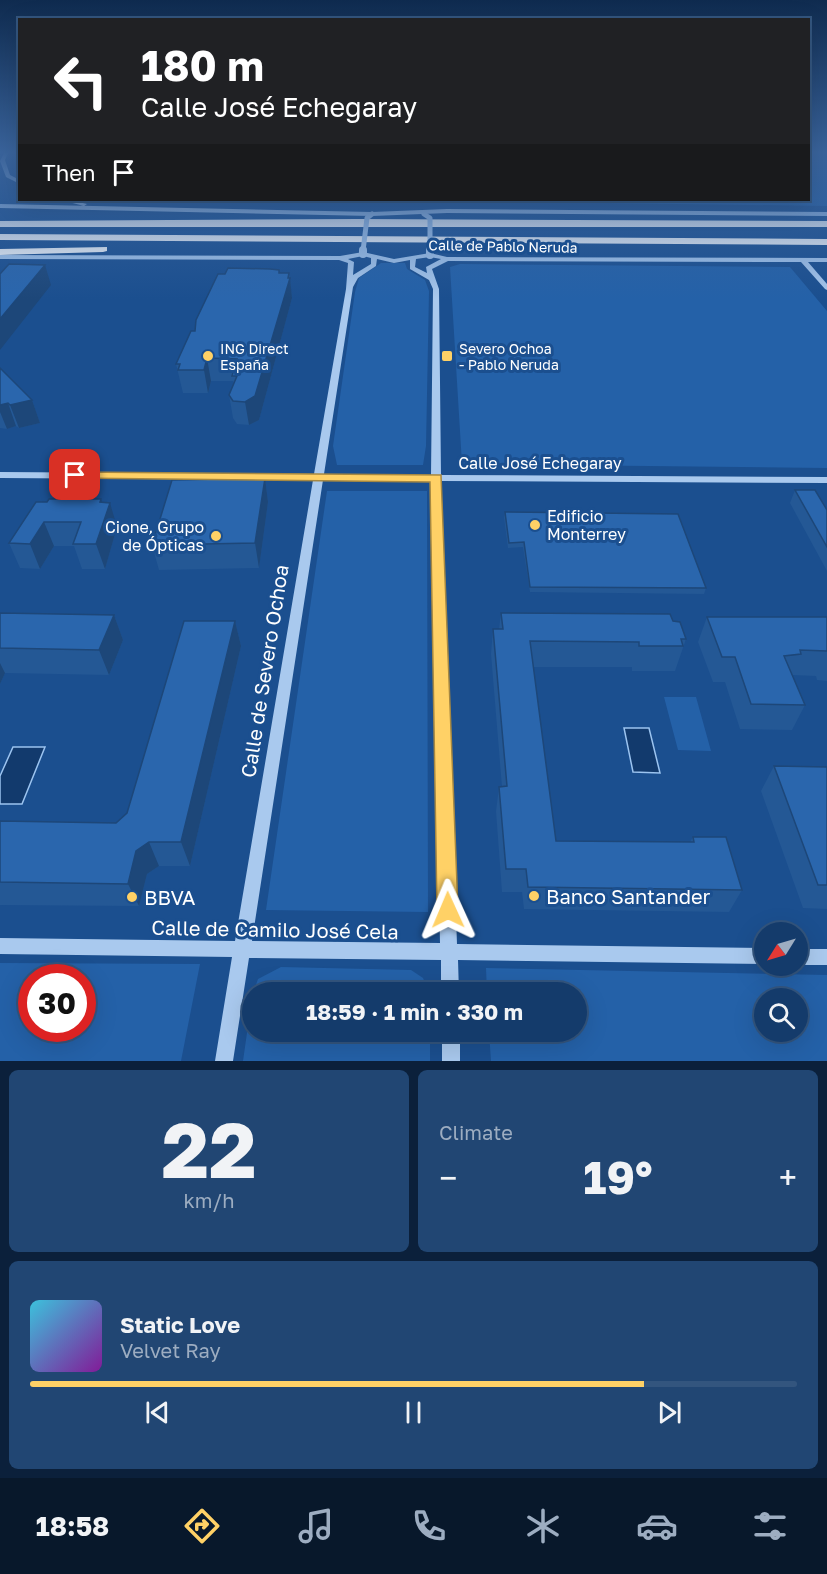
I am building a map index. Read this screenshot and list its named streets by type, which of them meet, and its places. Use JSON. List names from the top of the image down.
{
  "streets": {
    "street": [
      "Calle de Pablo Neruda",
      "Calle José Echegaray",
      "Calle de Severo Ochoa",
      "Calle de Camilo José Cela"
    ]
  },
  "crossings": [
    ["Calle de Pablo Neruda", "Calle de Severo Ochoa"],
    ["Calle José Echegaray", "Calle de Severo Ochoa"],
    ["Calle de Severo Ochoa", "Calle de Camilo José Cela"]
  ],
  "places": {
    "other": [
      "ING Direct España",
      "Edificio Monterrey",
      "Cione, Grupo de Ópticas",
      "Banco Santander",
      "BBVA"
    ],
    "transit": ["Severo Ochoa - Pablo Neruda"]
  },
  "north": "bottom left",
  "page": {
    "turn": ["180 m", "Calle José Echegaray"],
    "then": "Then",
    "limit": "30",
    "trip": "18:59 · 1 min · 330 m",
    "tile": [
      ["22", "km/h"],
      "Climate"
    ],
    "heat": ["−", "19°", "+"],
    "song": ["Static Love", "Velvet Ray"],
    "tabs": "18:58"
  }
}
